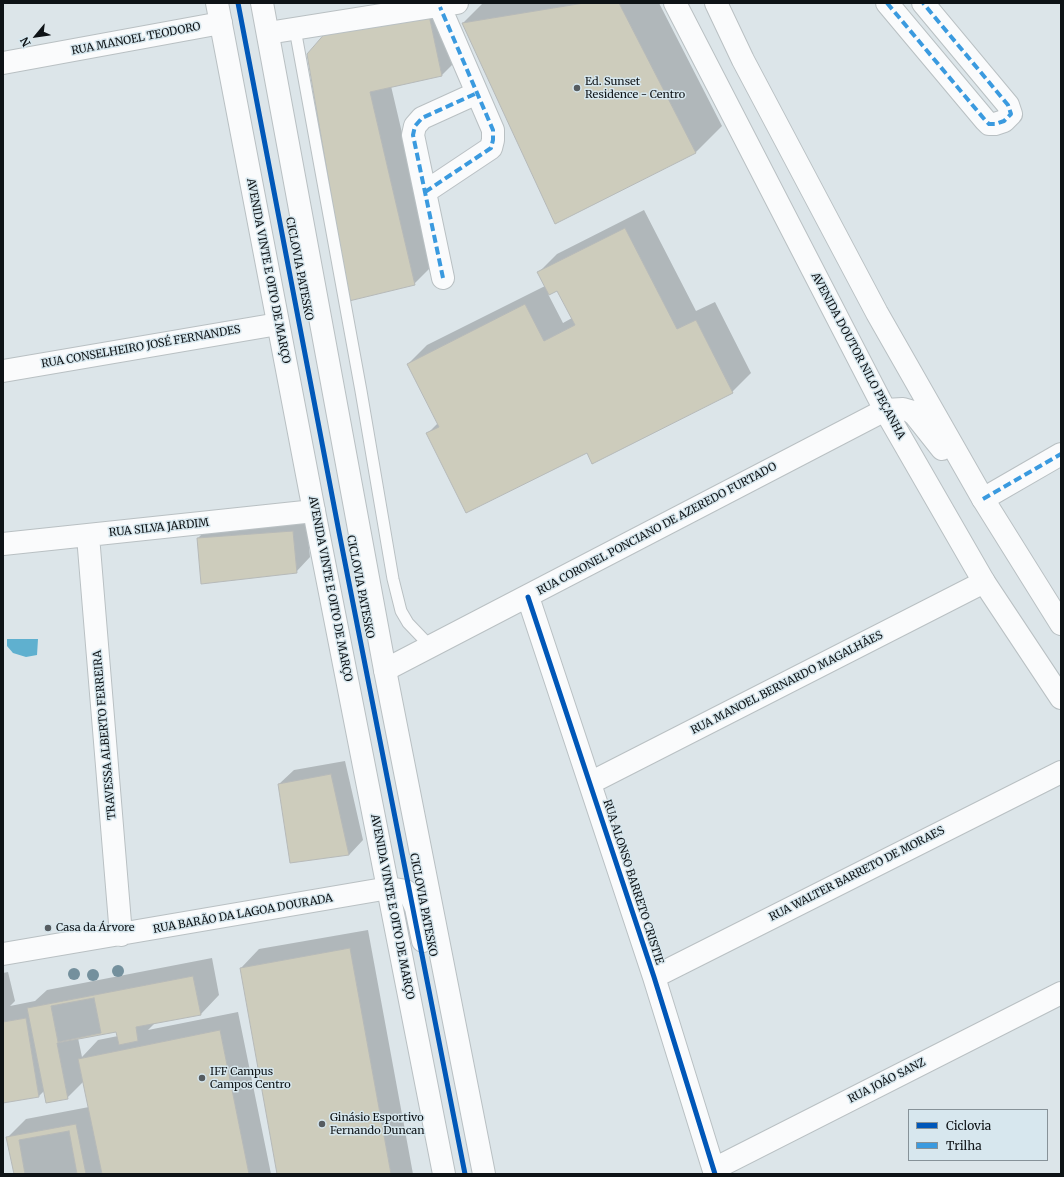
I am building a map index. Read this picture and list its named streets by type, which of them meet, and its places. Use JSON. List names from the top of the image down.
{
  "streets": {
    "street": [
      "RUA MANOEL TEODORO",
      "AVENIDA VINTE E OITO DE MARÇO",
      "RUA CONSELHEIRO JOSÉ FERNANDES",
      "AVENIDA DOUTOR NILO PEÇANHA",
      "RUA SILVA JARDIM",
      "RUA CORONEL PONCIANO DE AZEREDO FURTADO",
      "RUA MANOEL BERNARDO MAGALHÃES",
      "TRAVESSA ALBERTO FERREIRA",
      "RUA WALTER BARRETO DE MORAES",
      "RUA ALONSO BARRETO CRISTIE",
      "RUA BARÃO DA LAGOA DOURADA",
      "RUA JOÃO SANZ"
    ],
    "cycle path": ["CICLOVIA PATESKO"]
  },
  "crossings": [
    ["RUA MANOEL TEODORO", "AVENIDA VINTE E OITO DE MARÇO"],
    ["AVENIDA VINTE E OITO DE MARÇO", "RUA CONSELHEIRO JOSÉ FERNANDES"],
    ["AVENIDA VINTE E OITO DE MARÇO", "RUA SILVA JARDIM"],
    ["AVENIDA VINTE E OITO DE MARÇO", "RUA BARÃO DA LAGOA DOURADA"],
    ["AVENIDA DOUTOR NILO PEÇANHA", "RUA CORONEL PONCIANO DE AZEREDO FURTADO"],
    ["AVENIDA DOUTOR NILO PEÇANHA", "RUA MANOEL BERNARDO MAGALHÃES"],
    ["RUA SILVA JARDIM", "TRAVESSA ALBERTO FERREIRA"],
    ["RUA CORONEL PONCIANO DE AZEREDO FURTADO", "RUA ALONSO BARRETO CRISTIE"],
    ["RUA MANOEL BERNARDO MAGALHÃES", "RUA ALONSO BARRETO CRISTIE"],
    ["TRAVESSA ALBERTO FERREIRA", "RUA BARÃO DA LAGOA DOURADA"],
    ["RUA WALTER BARRETO DE MORAES", "RUA ALONSO BARRETO CRISTIE"],
    ["RUA ALONSO BARRETO CRISTIE", "RUA JOÃO SANZ"]
  ],
  "places": [
    "Ed. Sunset Residence - Centro",
    "Casa da Árvore",
    "IFF Campus Campos Centro",
    "Ginásio Esportivo Fernando Duncan"
  ],
  "legend": ["Ciclovia", "Trilha"],
  "north": "bottom left"
}
